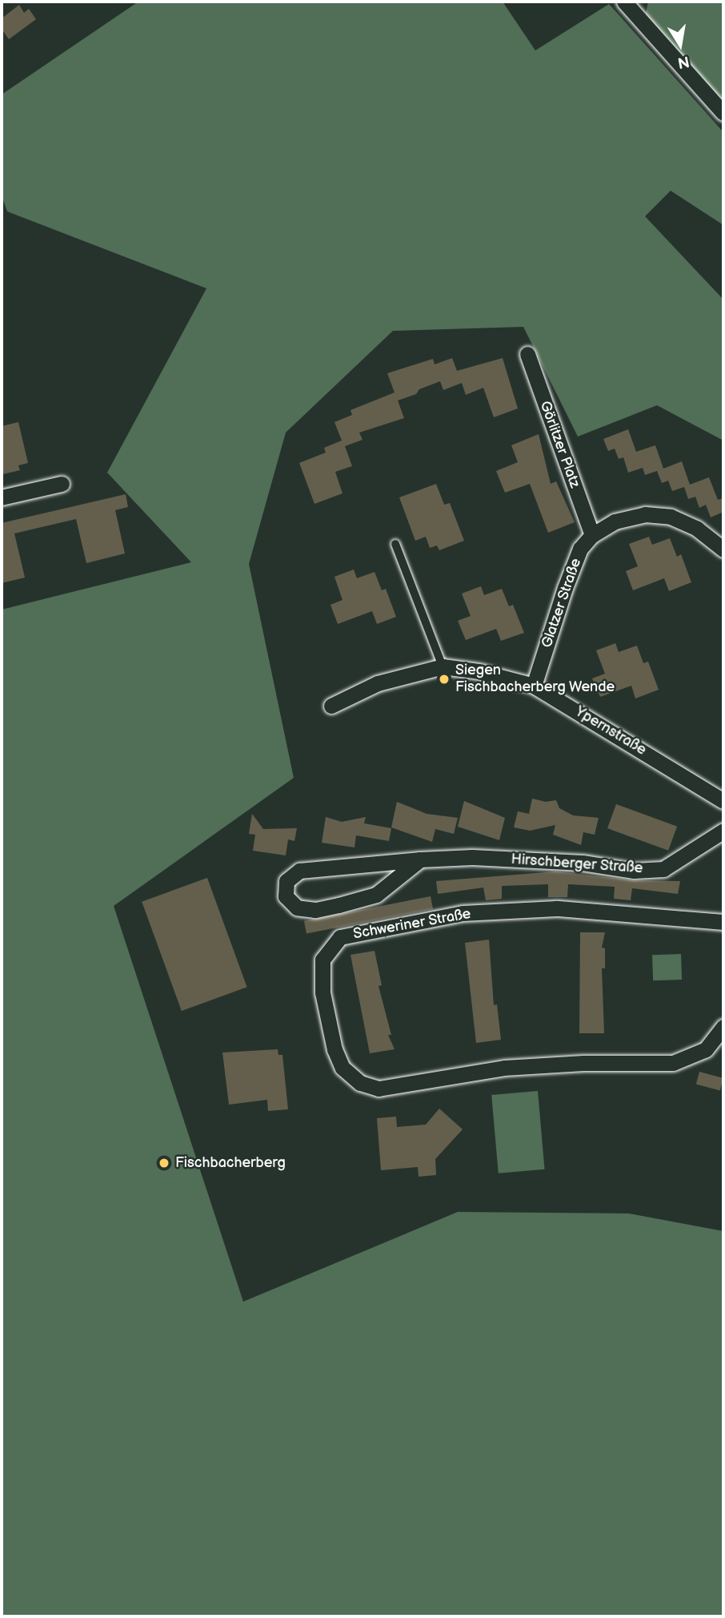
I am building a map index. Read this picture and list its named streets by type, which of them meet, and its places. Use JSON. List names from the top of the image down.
{
  "streets": {
    "street": [
      "Görlitzer Platz",
      "Glatzer Straße",
      "Ypernstraße",
      "Hirschberger Straße",
      "Schweriner Straße"
    ]
  },
  "crossings": [
    ["Görlitzer Platz", "Glatzer Straße"],
    ["Glatzer Straße", "Ypernstraße"]
  ],
  "places": ["Siegen Fischbacherberg Wende", "Fischbacherberg"],
  "north": "bottom"
}
